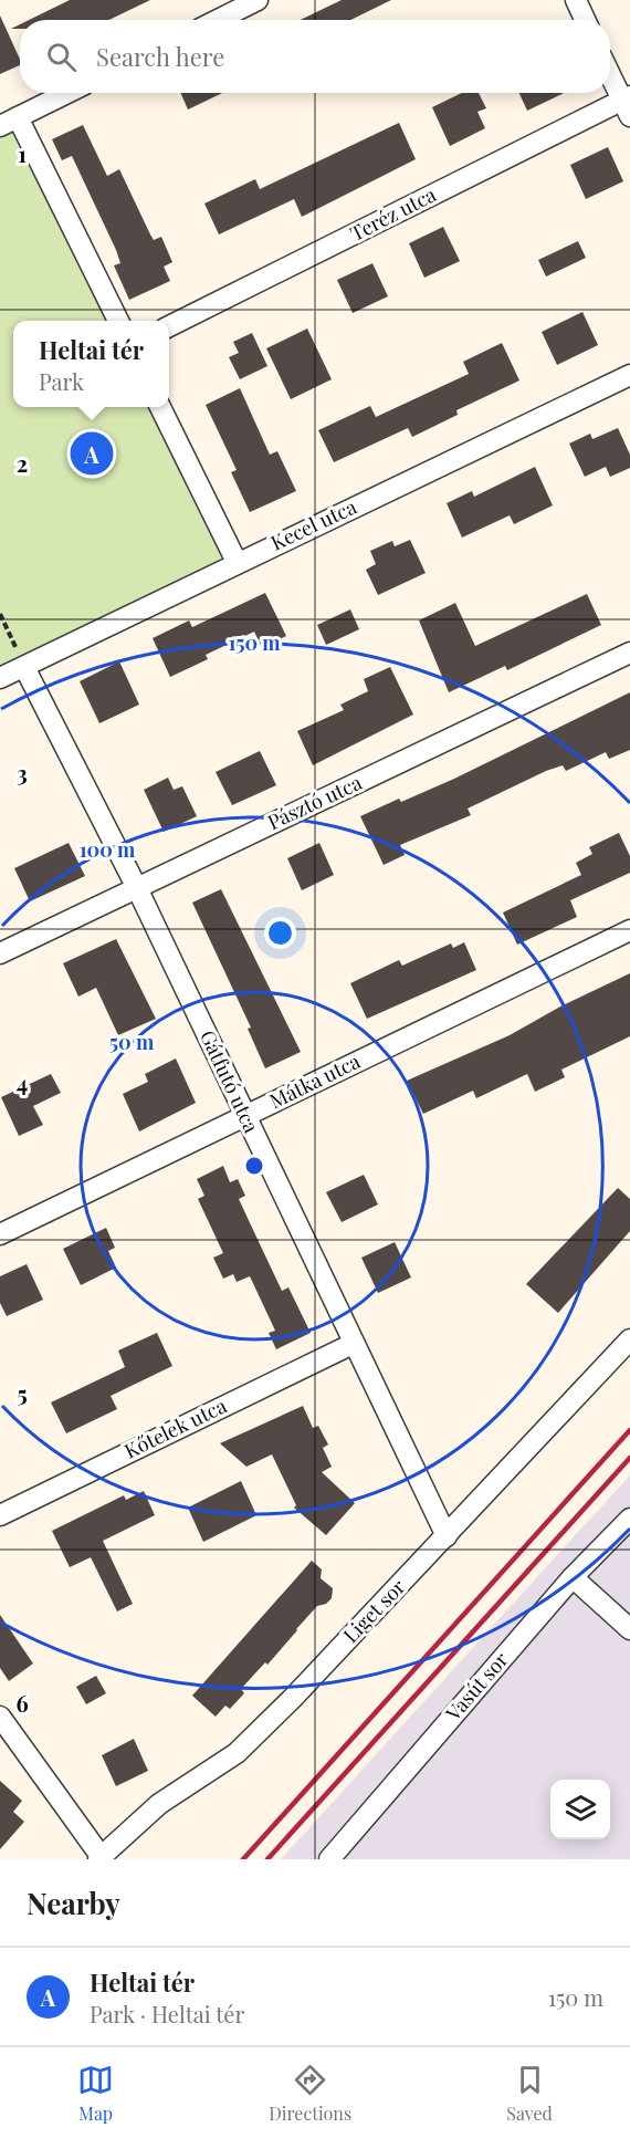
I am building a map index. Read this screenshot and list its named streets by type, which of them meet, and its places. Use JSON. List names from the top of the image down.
{
  "streets": {
    "street": [
      "Teréz utca",
      "Kecel utca",
      "Pásztó utca",
      "Gátfutó utca",
      "Mátka utca",
      "Kőtelek utca",
      "Liget sor",
      "Vasút sor"
    ]
  },
  "crossings": [
    ["Kecel utca", "Gátfutó utca"],
    ["Pásztó utca", "Gátfutó utca"],
    ["Gátfutó utca", "Mátka utca"],
    ["Gátfutó utca", "Kőtelek utca"],
    ["Gátfutó utca", "Liget sor"]
  ],
  "page": {
    "search": "Search here",
    "popup": ["Heltai tér", "Park"],
    "pins": "A",
    "heading": "Nearby",
    "list": [
      {
        "mark": "A",
        "name": "Heltai tér",
        "note": "Park · Heltai tér",
        "value": "150 m"
      }
    ],
    "nav": ["Map", "Directions", "Saved"]
  },
  "grid": {
    "rows": [
      "1",
      "2",
      "3",
      "4",
      "5",
      "6"
    ]
  },
  "rings": ["150 m", "100 m", "50 m"]
}
